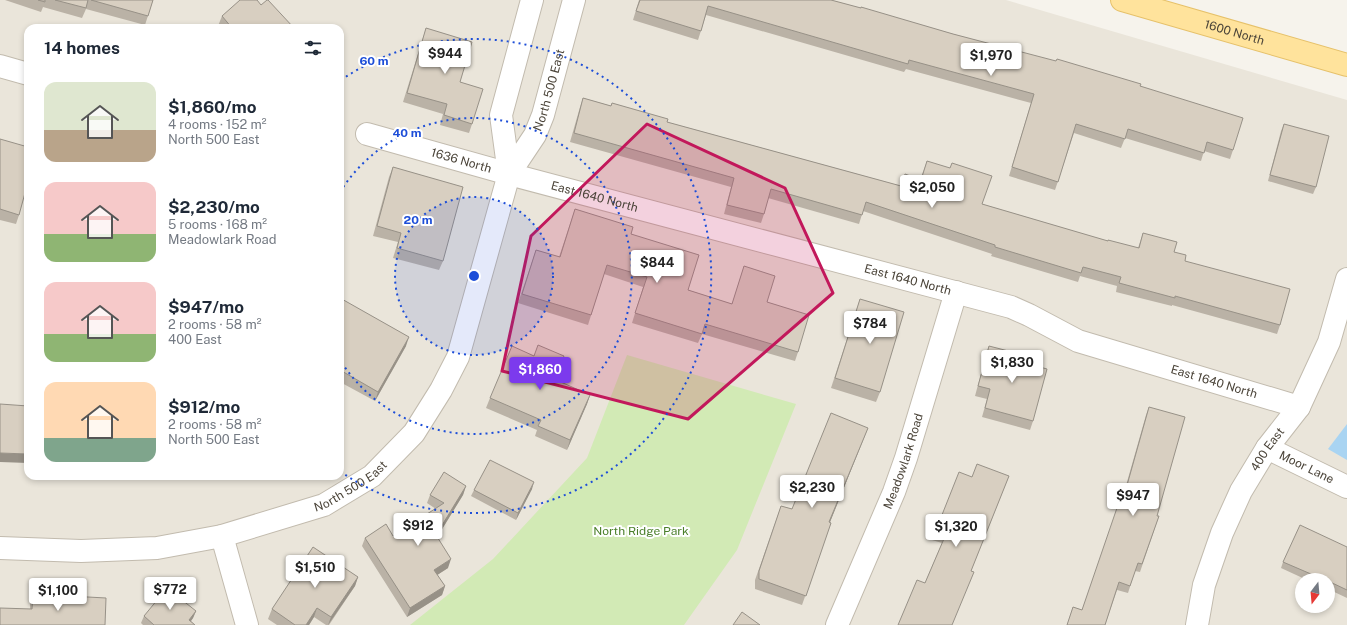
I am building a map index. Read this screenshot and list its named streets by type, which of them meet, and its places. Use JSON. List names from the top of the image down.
{
  "streets": {
    "main road": ["1600 North"],
    "street": [
      "North 500 East",
      "1636 North",
      "East 1640 North",
      "400 East",
      "Meadowlark Road",
      "Moor Lane"
    ]
  },
  "crossings": [
    ["North 500 East", "1636 North"],
    ["North 500 East", "East 1640 North"],
    ["1636 North", "East 1640 North"],
    ["East 1640 North", "400 East"],
    ["East 1640 North", "Meadowlark Road"],
    ["400 East", "Moor Lane"]
  ],
  "parks": ["North Ridge Park"],
  "north": "bottom",
  "page": {
    "heading": "14 homes",
    "price": [
      "$944",
      "$1,970",
      "$2,050",
      "$844",
      "$784",
      "$1,830",
      "$1,860",
      "$2,230",
      "$947",
      "$912",
      "$1,320",
      "$1,510",
      "$772",
      "$1,100"
    ],
    "list": [
      {
        "name": "$1,860/mo",
        "note": "4 rooms · 152 m² · North 500 East"
      },
      {
        "name": "$2,230/mo",
        "note": "5 rooms · 168 m² · Meadowlark Road"
      },
      {
        "name": "$947/mo",
        "note": "2 rooms · 58 m² · 400 East"
      },
      {
        "name": "$912/mo",
        "note": "2 rooms · 58 m² · North 500 East"
      }
    ]
  },
  "rings": ["60 m", "40 m", "20 m"]
}
